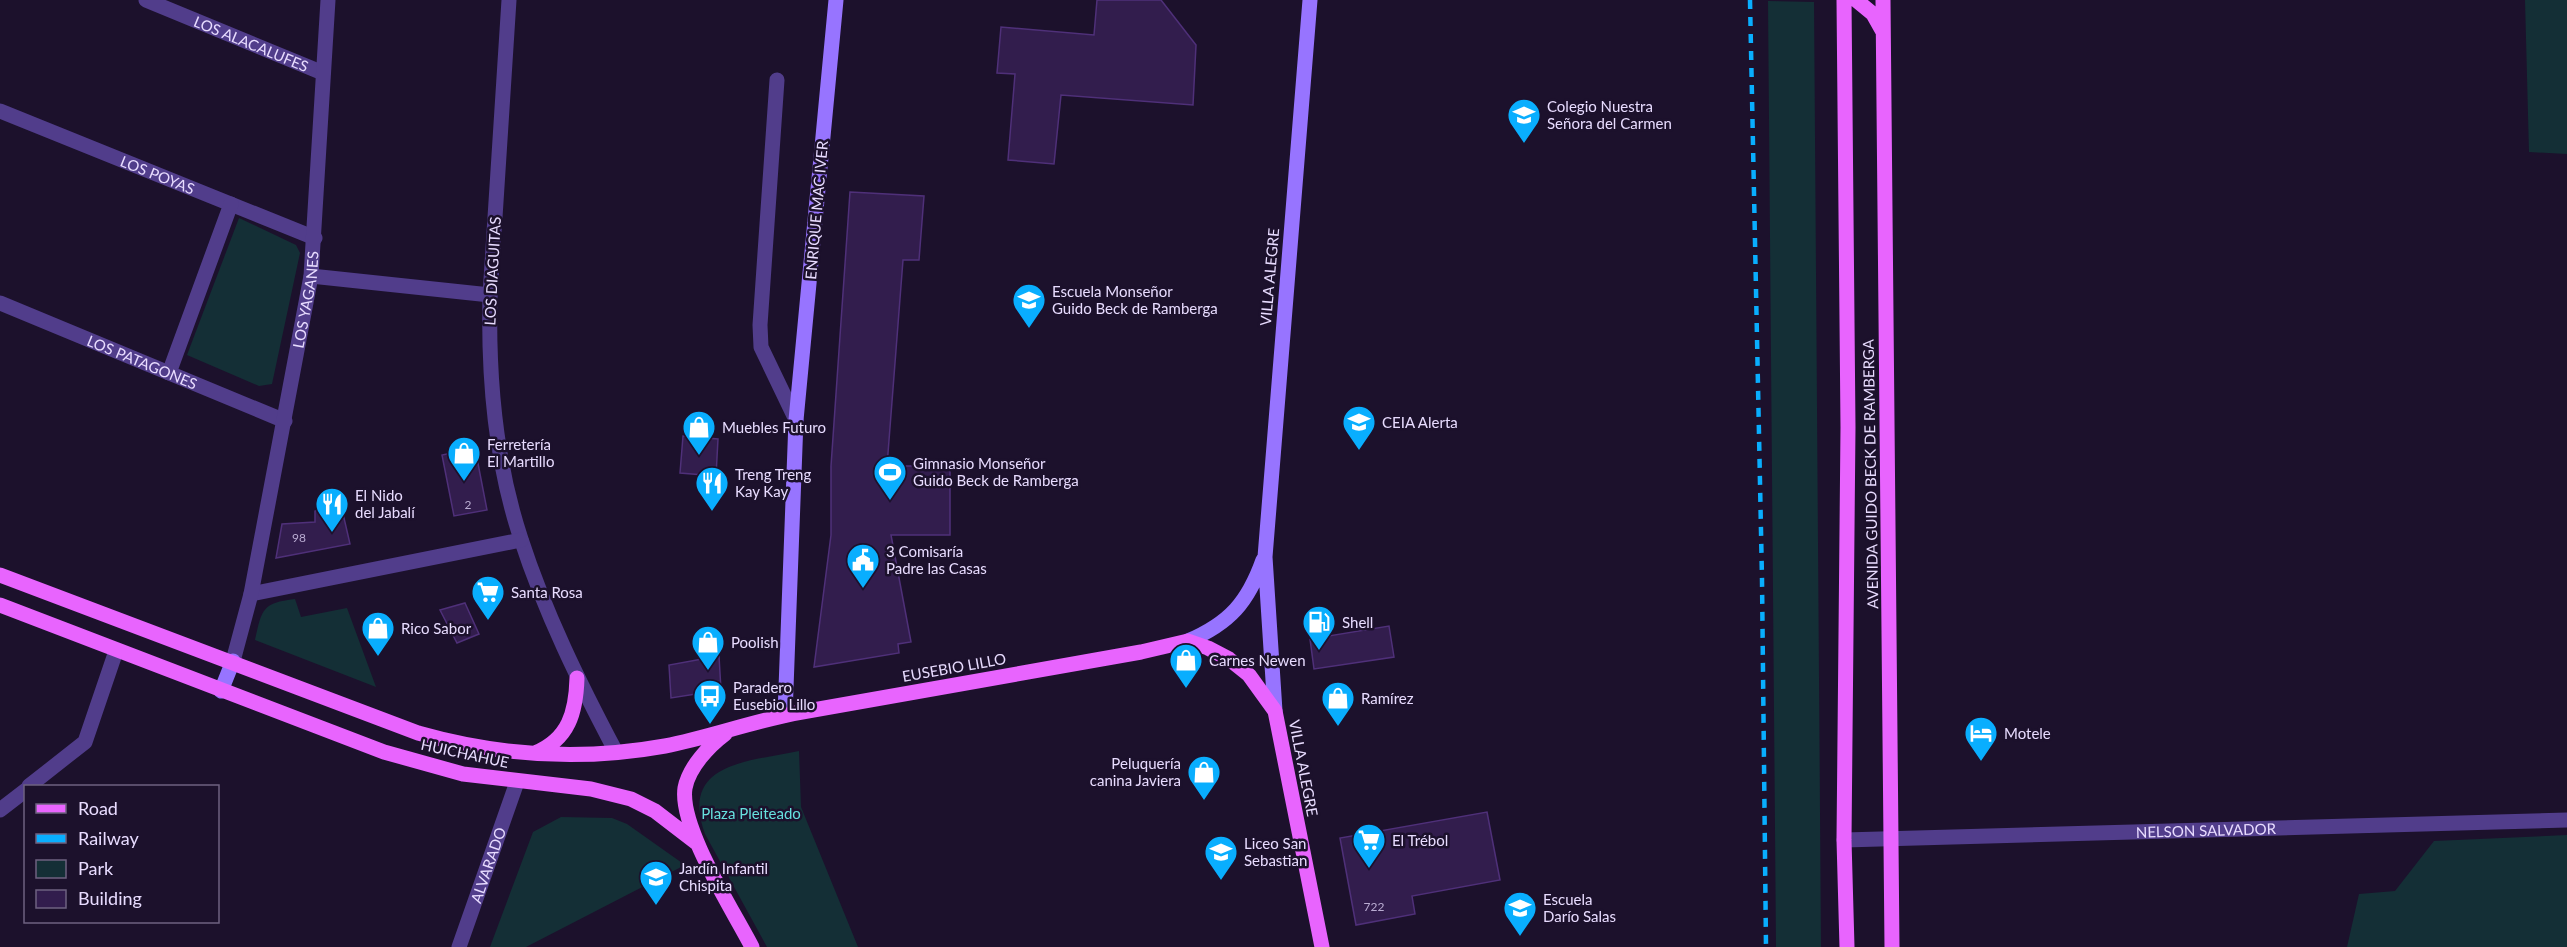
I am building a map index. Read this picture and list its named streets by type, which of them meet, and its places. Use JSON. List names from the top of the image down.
{
  "streets": {
    "main road": [
      "ENRIQUE MAC IVER",
      "VILLA ALEGRE",
      "AVENIDA GUIDO BECK DE RAMBERGA",
      "EUSEBIO LILLO",
      "HUICHAHUE"
    ],
    "street": [
      "LOS ALACALUFES",
      "LOS POYAS",
      "LOS DIAGUITAS",
      "LOS YAGANES",
      "LOS PATAGONES",
      "NELSON SALVADOR",
      "ALVARADO"
    ]
  },
  "crossings": [
    ["LOS ALACALUFES", "LOS YAGANES"],
    ["LOS POYAS", "LOS YAGANES"],
    ["ENRIQUE MAC IVER", "EUSEBIO LILLO"],
    ["LOS DIAGUITAS", "EUSEBIO LILLO"],
    ["LOS DIAGUITAS", "HUICHAHUE"],
    ["VILLA ALEGRE", "EUSEBIO LILLO"],
    ["LOS YAGANES", "LOS PATAGONES"],
    ["AVENIDA GUIDO BECK DE RAMBERGA", "NELSON SALVADOR"],
    ["EUSEBIO LILLO", "HUICHAHUE"],
    ["HUICHAHUE", "ALVARADO"]
  ],
  "parks": ["Plaza Pleiteado"],
  "places": {
    "school or university": [
      "Colegio Nuestra Señora del Carmen",
      "Escuela Monseñor Guido Beck de Ramberga",
      "CEIA Alerta",
      "Liceo San Sebastian",
      "Jardín Infantil Chispita",
      "Escuela Darío Salas"
    ],
    "shop": [
      "Muebles Futuro",
      "Ferretería El Martillo",
      "Rico Sabor",
      "Poolish",
      "Carnes Newen",
      "Ramírez",
      "Peluquería canina Javiera"
    ],
    "sports": ["Gimnasio Monseñor Guido Beck de Ramberga"],
    "restaurant": ["Treng Treng Kay Kay", "El Nido del Jabalí"],
    "public building": ["3 Comisaría Padre las Casas"],
    "supermarket": ["Santa Rosa", "El Trébol"],
    "fuel station": ["Shell"],
    "bus stop": ["Paradero Eusebio Lillo"],
    "hotel": ["Motele"]
  },
  "house_numbers": ["2", "98", "722"],
  "legend": [
    "Road",
    "Railway",
    "Park",
    "Building"
  ]
}
